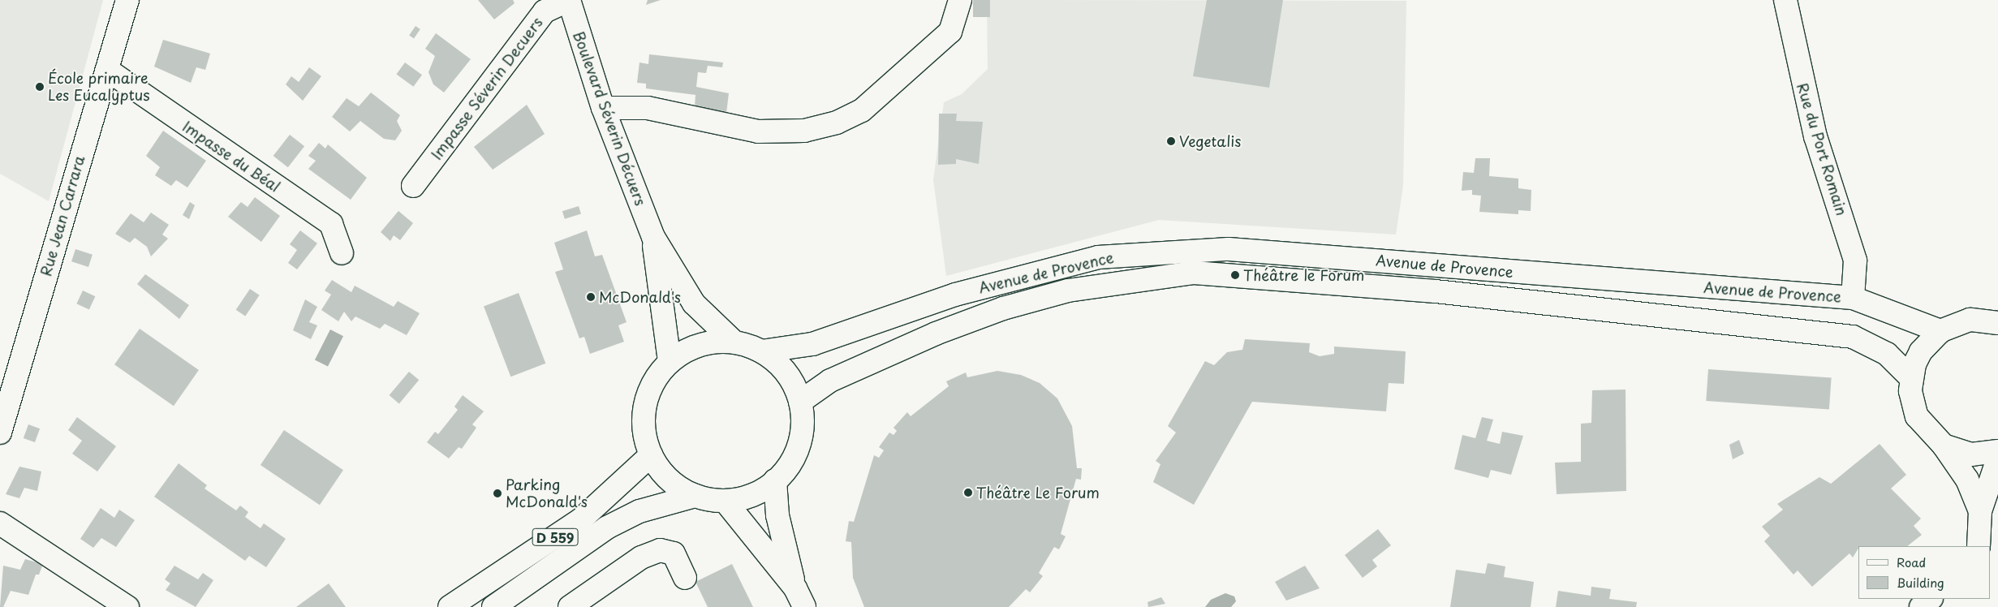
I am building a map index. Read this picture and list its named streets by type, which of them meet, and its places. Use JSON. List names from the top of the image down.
{
  "streets": {
    "main road": [
      "Impasse Séverin Decuers",
      "Boulevard Séverin Décuers",
      "Rue du Port Romain",
      "Impasse du Béal",
      "Rue Jean Carrara",
      "Avenue de Provence",
      "D 559"
    ]
  },
  "crossings": [
    ["Impasse Séverin Decuers", "Boulevard Séverin Décuers"],
    ["Rue du Port Romain", "Avenue de Provence"],
    ["Impasse du Béal", "Rue Jean Carrara"]
  ],
  "places": [
    "École primaire Les Eucalyptus",
    "Vegetalis",
    "Théâtre le Forum",
    "McDonald's",
    "Théâtre Le Forum",
    "Parking McDonald's"
  ],
  "legend": ["Road", "Building"]
}
